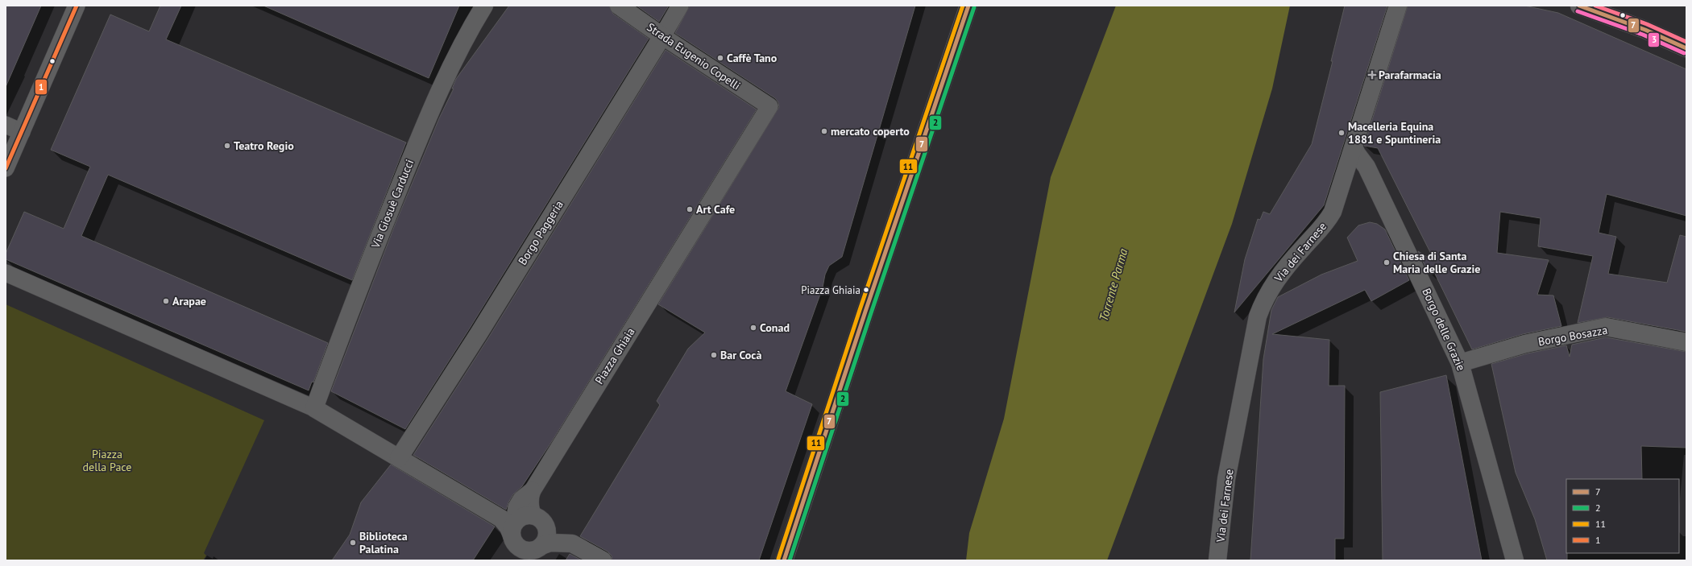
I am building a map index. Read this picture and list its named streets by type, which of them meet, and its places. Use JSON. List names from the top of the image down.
{
  "streets": {
    "street": [
      "Strada Eugenio Copelli",
      "Via Giosuè Carducci",
      "Borgo Paggeria",
      "Via dei Farnese",
      "Borgo delle Grazie",
      "Borgo Bosazza",
      "Piazza Ghiaia"
    ]
  },
  "crossings": [
    ["Strada Eugenio Copelli", "Borgo Paggeria"],
    ["Strada Eugenio Copelli", "Piazza Ghiaia"],
    ["Via dei Farnese", "Borgo delle Grazie"],
    ["Borgo delle Grazie", "Borgo Bosazza"]
  ],
  "water": ["Torrente Parma"],
  "parks": ["Piazza della Pace"],
  "places": {
    "other": [
      "Caffè Tano",
      "mercato coperto",
      "Macelleria Equina 1881 e Spuntineria",
      "Teatro Regio",
      "Art Cafe",
      "Chiesa di Santa Maria delle Grazie",
      "Piazza Ghiaia",
      "Arapae",
      "Conad",
      "Bar Cocà",
      "Biblioteca Palatina"
    ],
    "health": ["Parafarmacia"]
  },
  "lines": [
    "transit line 7",
    "transit line 11",
    "transit line 1",
    "transit line 2",
    "transit line 3"
  ],
  "legend": [
    "7",
    "2",
    "11",
    "1"
  ]
}
